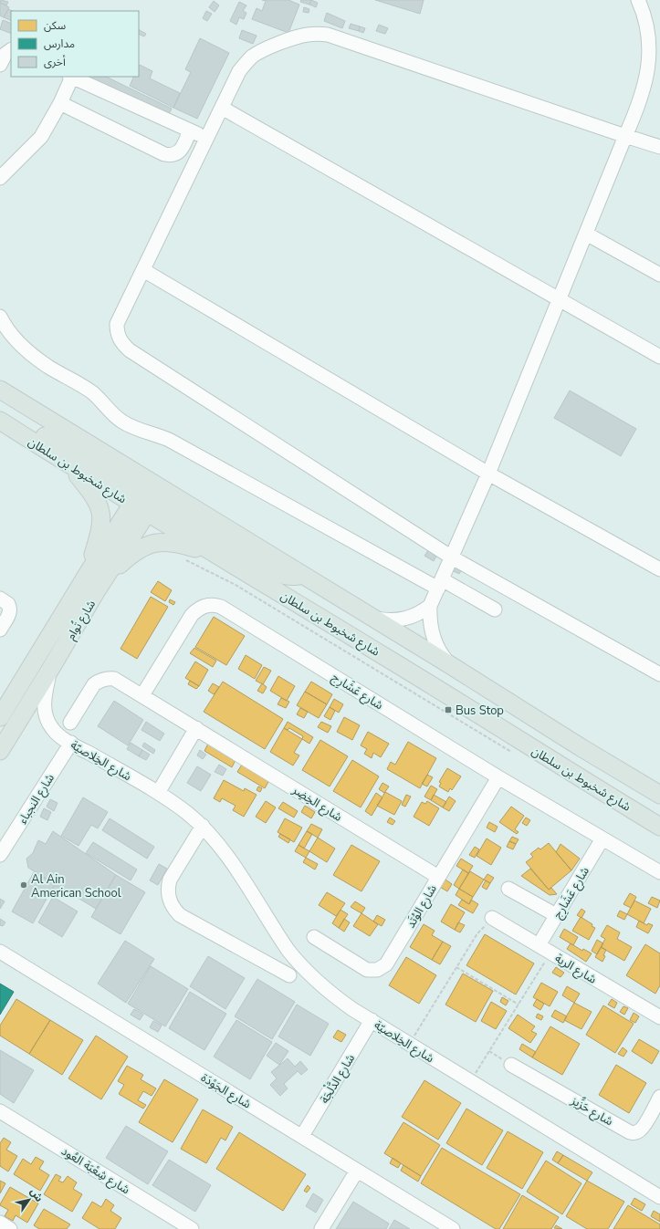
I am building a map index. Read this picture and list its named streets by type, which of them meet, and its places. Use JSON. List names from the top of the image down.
{
  "streets": {
    "main road": ["شارع شخبوط بن سلطان", "شارع تُوام"],
    "street": [
      "شارع عَشَارِج",
      "شارع الخِلاصيّة",
      "شارع النجباء",
      "شارع الخِضِر",
      "شارع الوُتَد",
      "شارع الرية",
      "شارع الدَّلْجَة",
      "شارع الجَوْدَة",
      "شارع حَزِّيز",
      "شارع شِعْبَة العُود"
    ]
  },
  "crossings": [
    ["شارع شخبوط بن سلطان", "شارع تُوام"],
    ["شارع تُوام", "شارع الخِلاصيّة"],
    ["شارع عَشَارِج", "شارع الخِضِر"],
    ["شارع عَشَارِج", "شارع الوُتَد"],
    ["شارع عَشَارِج", "شارع الرية"],
    ["شارع الخِلاصيّة", "شارع النجباء"],
    ["شارع الخِلاصيّة", "شارع الدَّلْجَة"],
    ["شارع الخِضِر", "شارع الوُتَد"],
    ["شارع الدَّلْجَة", "شارع الجَوْدَة"]
  ],
  "places": {
    "transit": ["Bus Stop"],
    "other": ["Al Ain American School"]
  },
  "legend": ["سكن", "مدارس", "أخرى"],
  "north": "top right"
}
